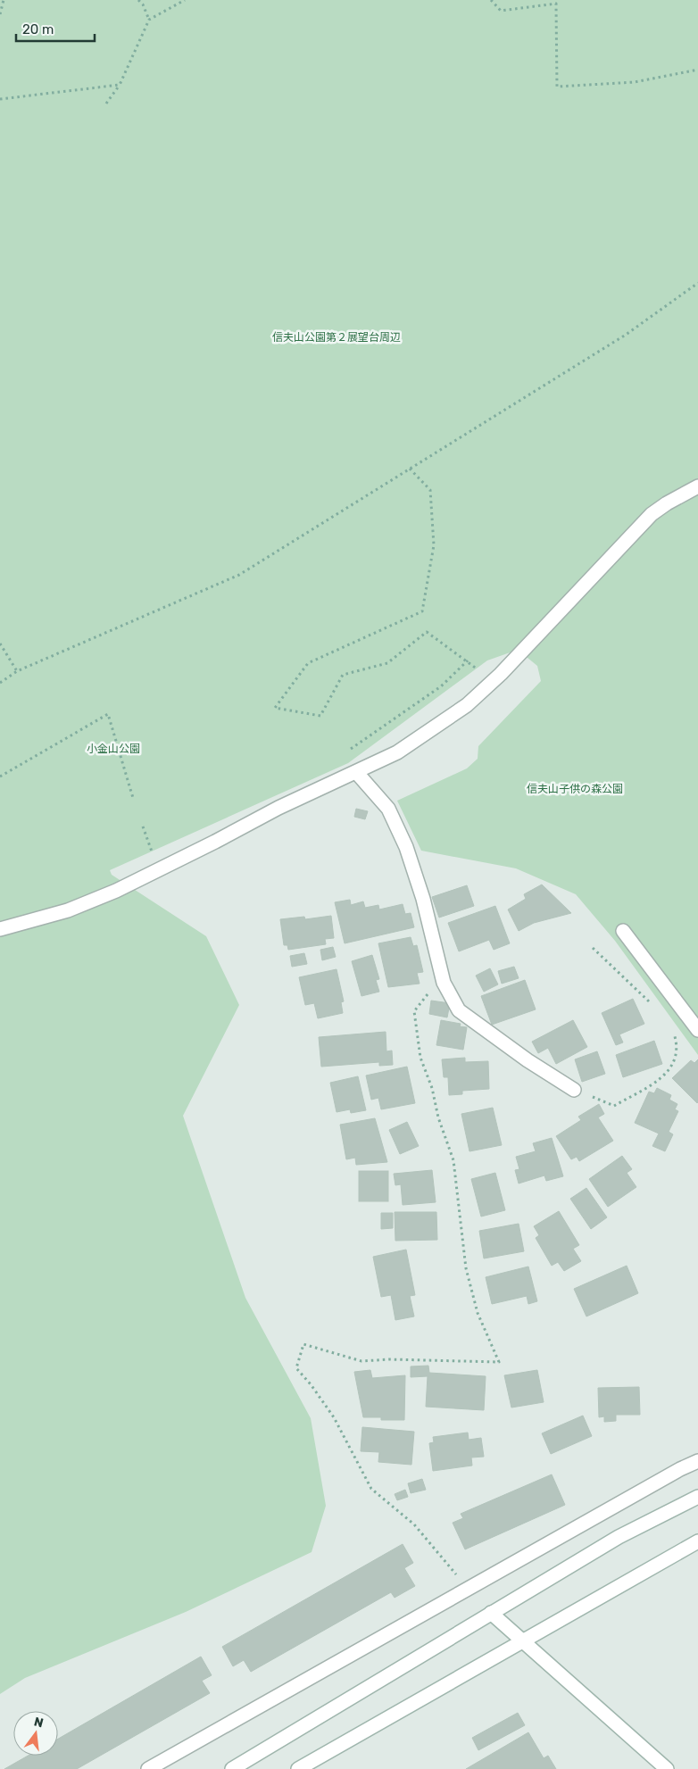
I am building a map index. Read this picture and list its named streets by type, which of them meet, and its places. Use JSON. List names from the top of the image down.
{
  "parks": ["信夫山公園第２展望台周辺", "小金山公園", "信夫山子供の森公園"],
  "scale_bar": "20 m",
  "north": "top"
}
